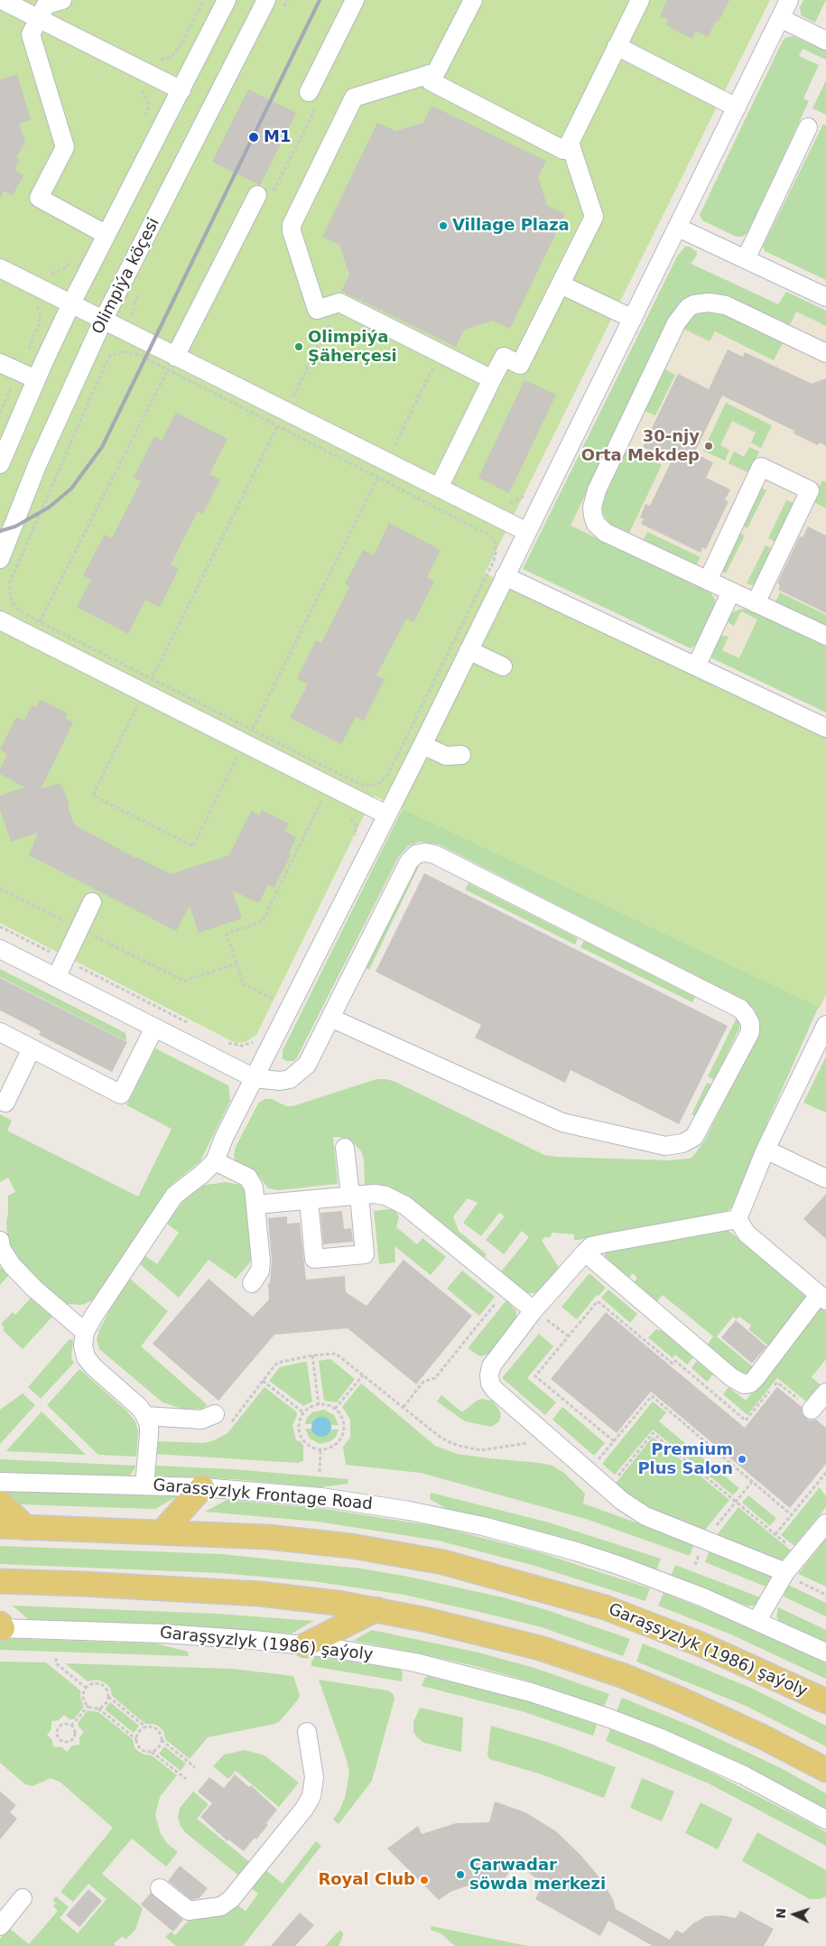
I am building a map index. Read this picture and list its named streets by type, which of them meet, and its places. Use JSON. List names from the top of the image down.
{
  "streets": {
    "main road": ["Garaşsyzlyk (1986) şaýoly"],
    "street": ["Olimpiýa köçesi", "Garassyzlyk Frontage Road"]
  },
  "places": [
    "M1",
    "Village Plaza",
    "Olimpiýa Şäherçesi",
    "30-njy Orta Mekdep",
    "Premium Plus Salon",
    "Çarwadar söwda merkezi",
    "Royal Club"
  ],
  "north": "left"
}
